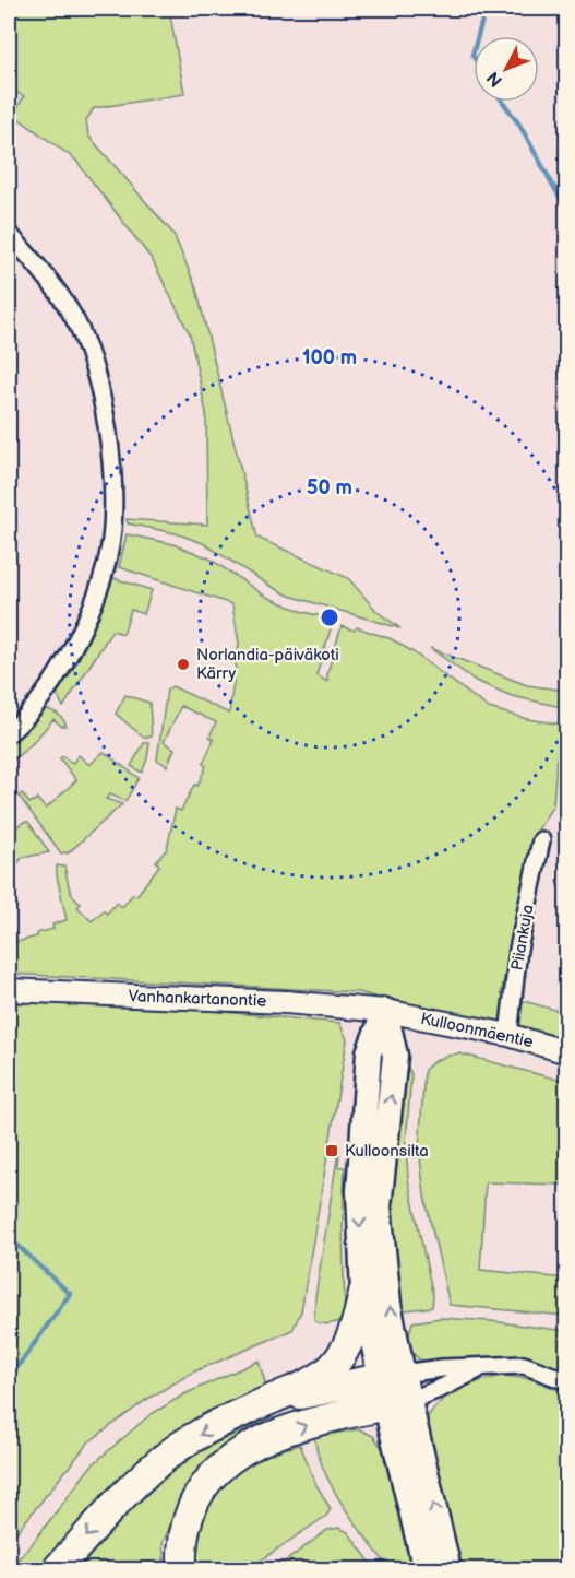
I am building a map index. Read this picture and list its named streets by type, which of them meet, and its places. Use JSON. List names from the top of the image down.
{
  "streets": {
    "street": ["Piiankuja", "Vanhankartanontie", "Kulloonmäentie"]
  },
  "crossings": [
    ["Piiankuja", "Kulloonmäentie"],
    ["Vanhankartanontie", "Kulloonmäentie"]
  ],
  "places": {
    "other": ["Norlandia-päiväkoti Kärry"],
    "transit": ["Kulloonsilta"]
  },
  "north": "bottom left",
  "rings": ["100 m", "50 m"]
}
